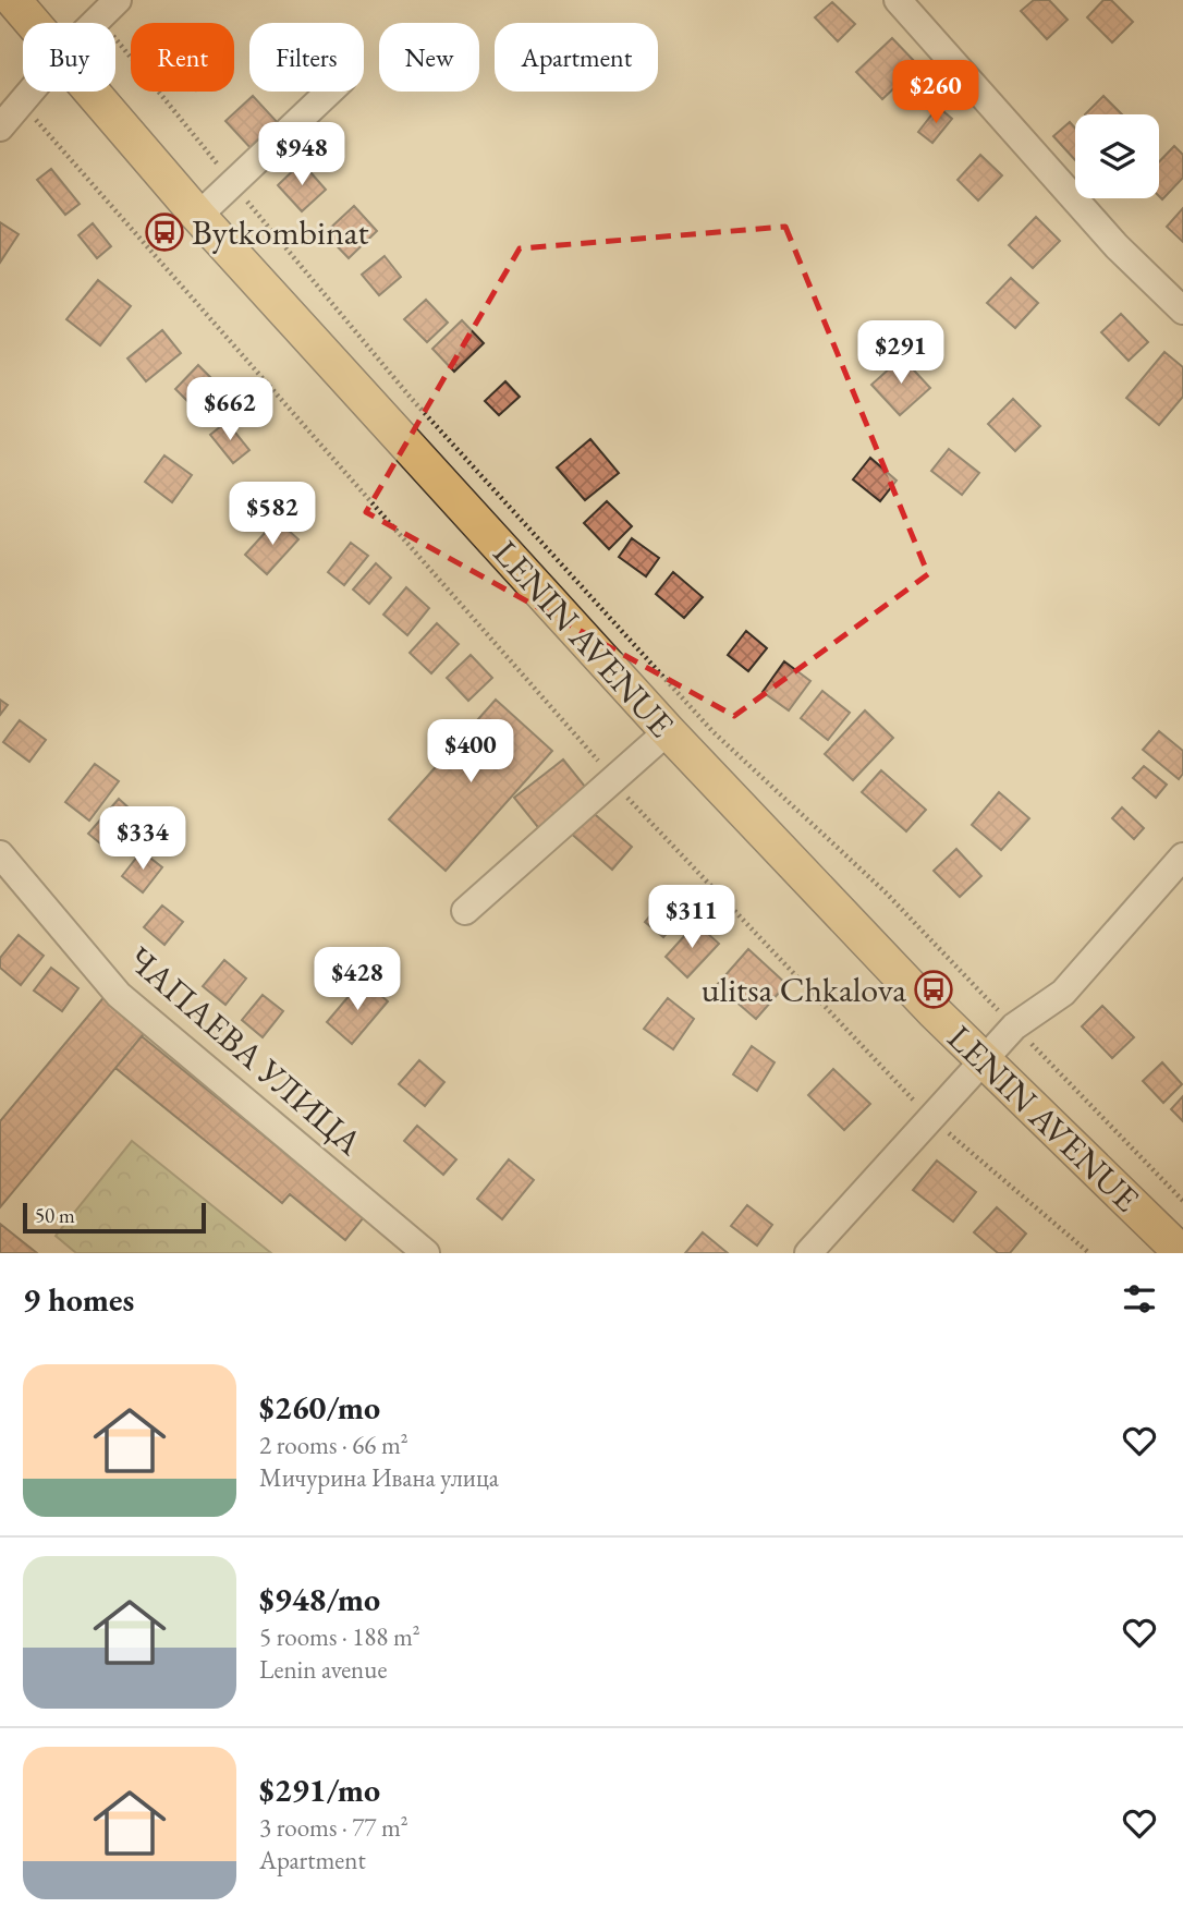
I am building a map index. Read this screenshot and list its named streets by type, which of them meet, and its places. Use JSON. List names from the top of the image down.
{
  "streets": {
    "main road": ["LENIN AVENUE"],
    "street": ["ЧАПАЕВА УЛИЦА"]
  },
  "places": {
    "bus stop": ["Bytkombinat", "ulitsa Chkalova"]
  },
  "scale_bar": "50 m",
  "page": {
    "chip": [
      "Buy",
      "Rent",
      "Filters",
      "New",
      "Apartment"
    ],
    "price": [
      "$260",
      "$948",
      "$291",
      "$662",
      "$582",
      "$400",
      "$334",
      "$311",
      "$428"
    ],
    "scale": "50 m",
    "heading": "9 homes",
    "list": [
      {
        "name": "$260/mo",
        "note": "2 rooms · 66 m² · Мичурина Ивана улица"
      },
      {
        "name": "$948/mo",
        "note": "5 rooms · 188 m² · Lenin avenue"
      },
      {
        "name": "$291/mo",
        "note": "3 rooms · 77 m² · Apartment"
      }
    ]
  }
}
